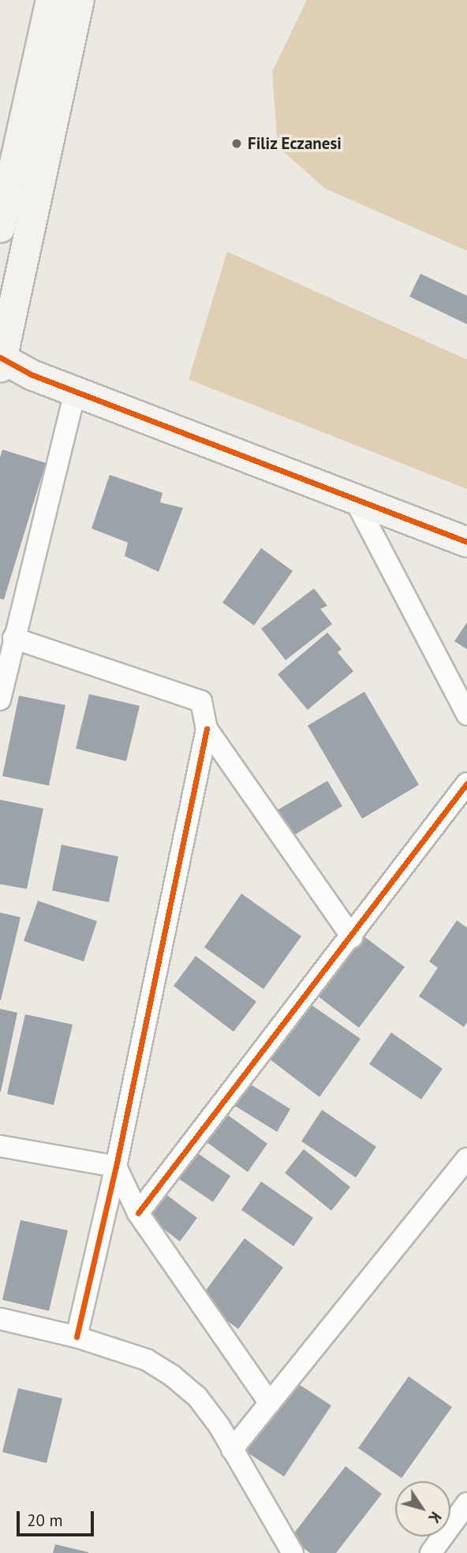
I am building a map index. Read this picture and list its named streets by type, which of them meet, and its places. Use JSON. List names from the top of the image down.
{
  "places": ["Filiz Eczanesi"],
  "scale_bar": "20 m",
  "north": "bottom right"
}
